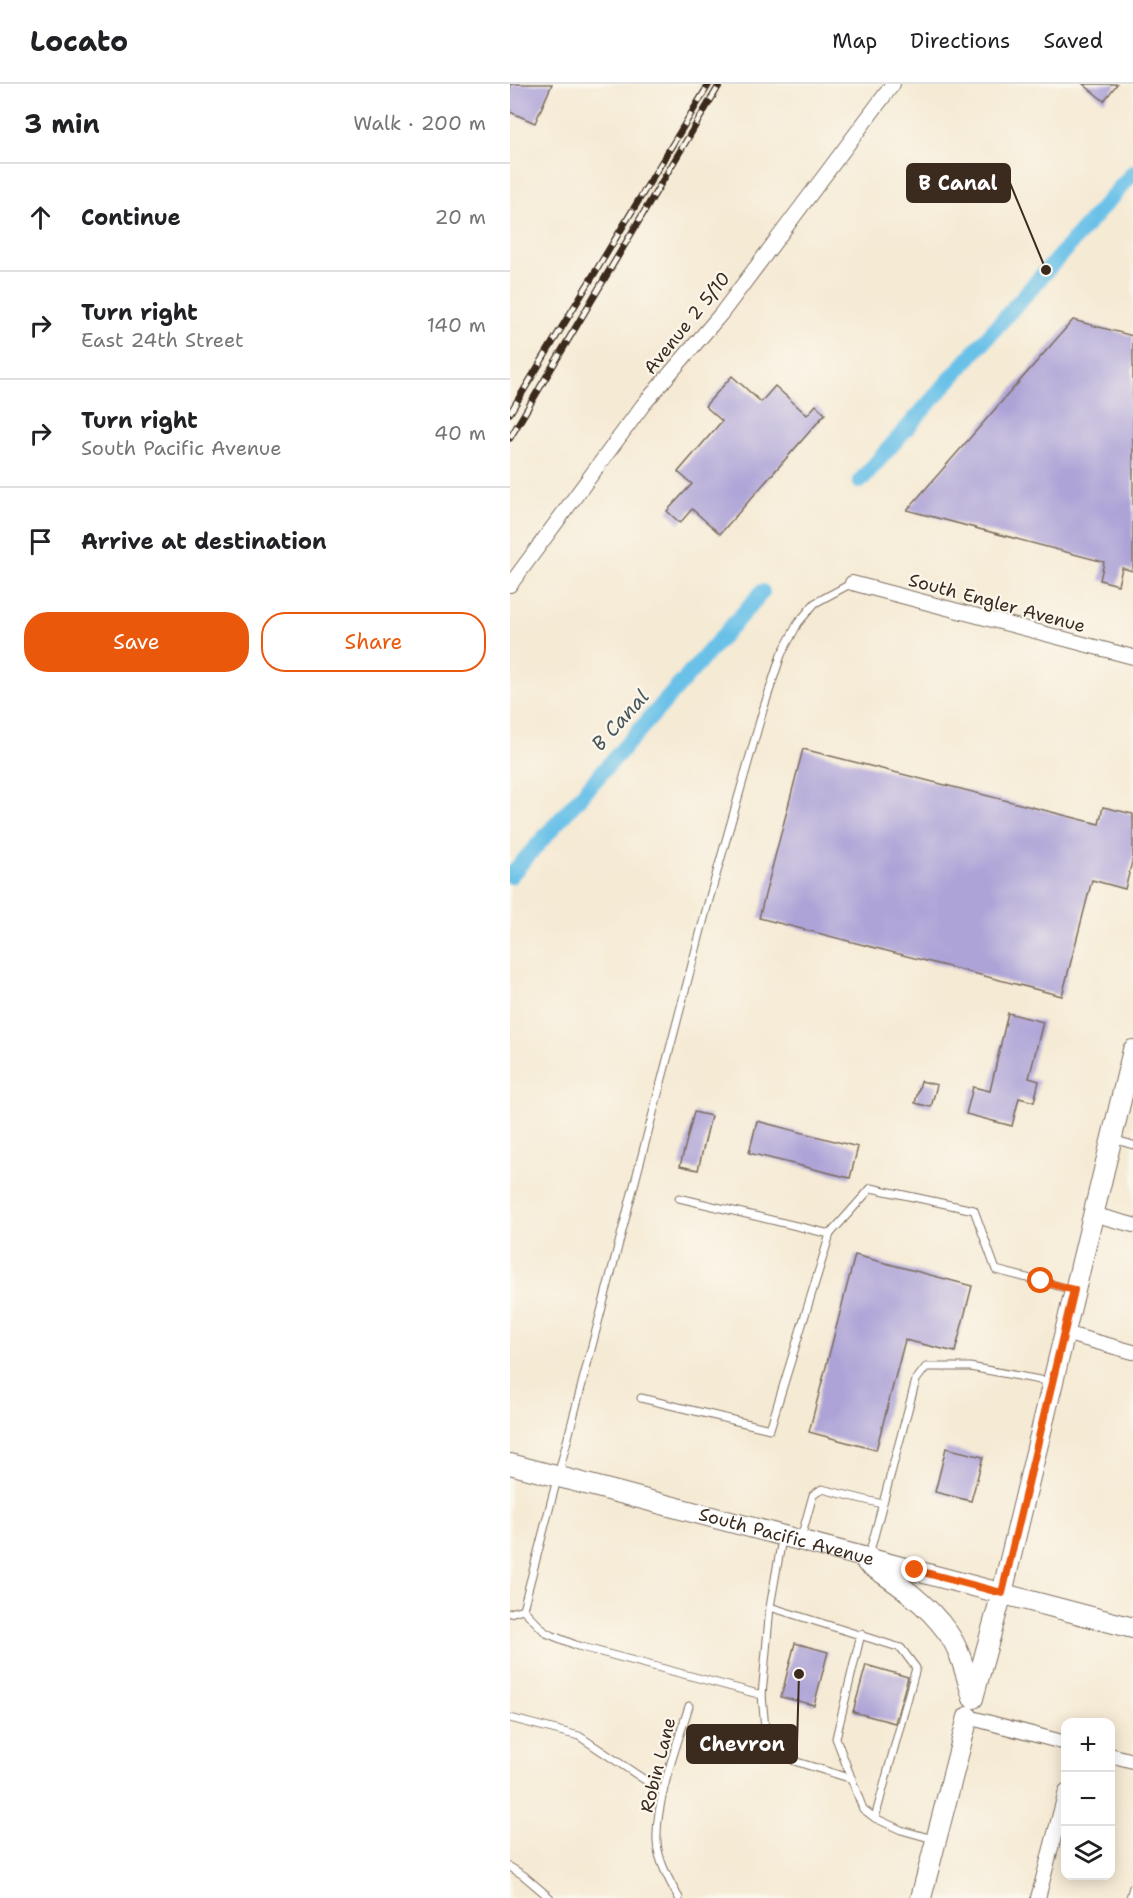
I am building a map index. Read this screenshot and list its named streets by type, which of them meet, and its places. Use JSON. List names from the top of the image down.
{
  "streets": {
    "main road": ["South Pacific Avenue"],
    "street": ["Avenue 2 5/10", "South Engler Avenue"],
    "lane": ["Robin Lane"]
  },
  "water": ["B Canal"],
  "places": ["B Canal", "Chevron"],
  "page": {
    "header": "Locato",
    "nav": ["Map", "Directions", "Saved"],
    "heading": ["3 min", "Walk · 200 m"],
    "list": [
      ["Continue", "20 m"],
      ["Turn right", "East 24th Street", "140 m"],
      ["Turn right", "South Pacific Avenue", "40 m"],
      "Arrive at destination"
    ],
    "buttons": ["Save", "Share"],
    "map_buttons": ["+", "−"]
  }
}
